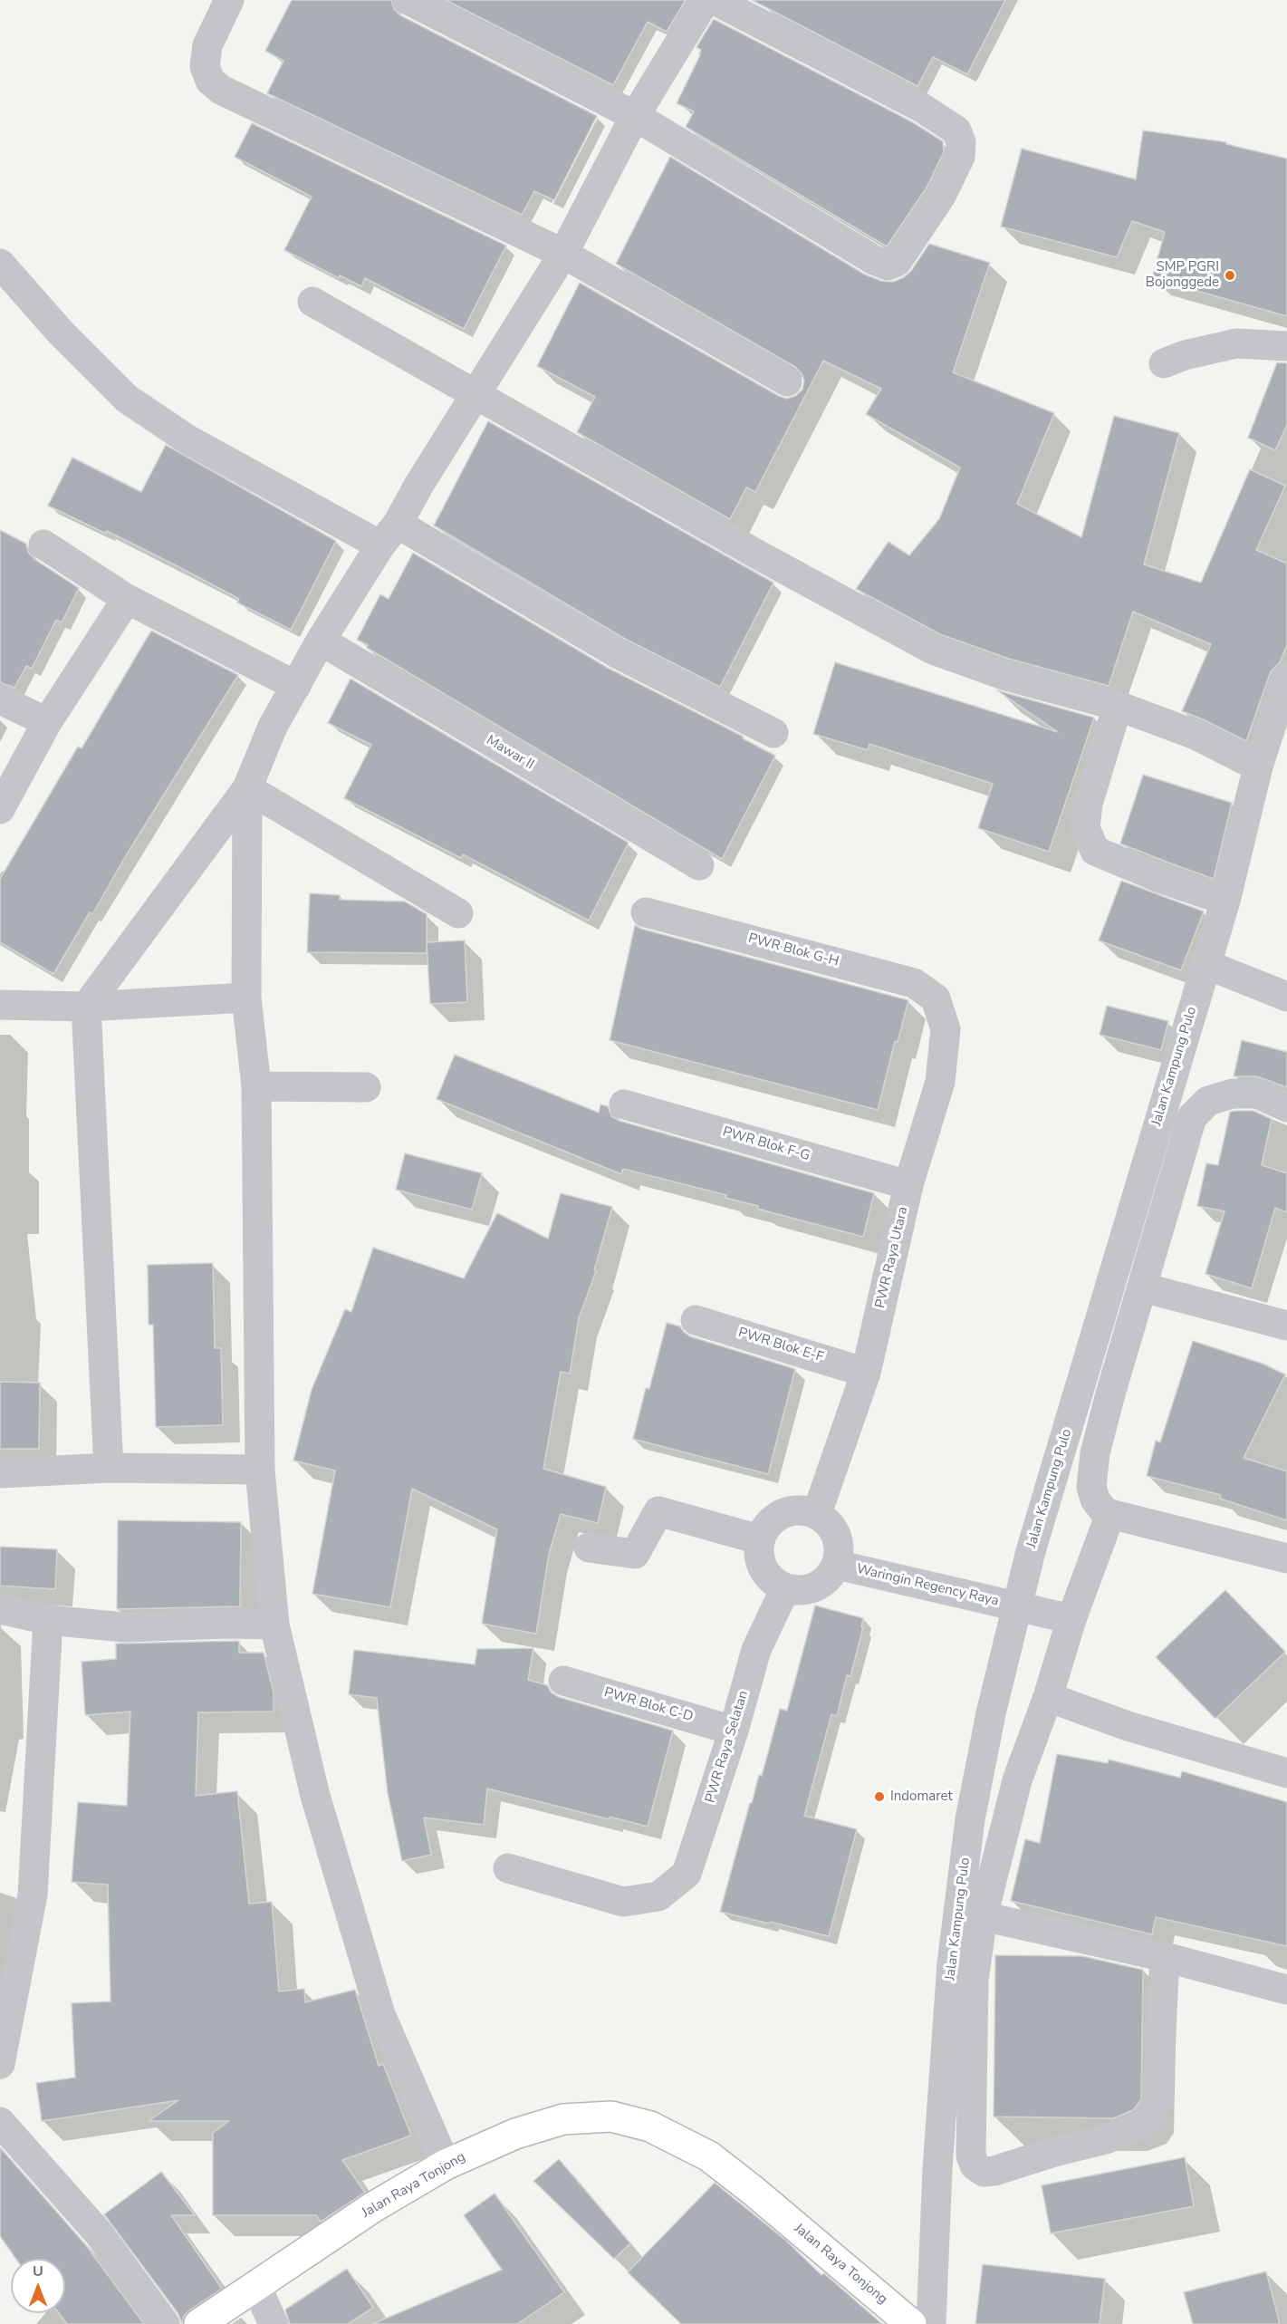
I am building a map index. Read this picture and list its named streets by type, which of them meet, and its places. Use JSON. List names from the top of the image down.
{
  "streets": {
    "main road": ["Jalan Raya Tonjong"],
    "street": [
      "Mawar II",
      "PWR Blok G-H",
      "Jalan Kampung Pulo",
      "PWR Blok F-G",
      "PWR Raya Utara",
      "PWR Blok E-F",
      "Waringin Regency Raya",
      "PWR Blok C-D",
      "PWR Raya Selatan"
    ]
  },
  "crossings": [
    ["PWR Blok G-H", "PWR Raya Utara"],
    ["Jalan Kampung Pulo", "Waringin Regency Raya"],
    ["PWR Blok F-G", "PWR Raya Utara"],
    ["PWR Raya Utara", "PWR Blok E-F"],
    ["PWR Raya Utara", "Waringin Regency Raya"],
    ["PWR Raya Utara", "PWR Raya Selatan"],
    ["Waringin Regency Raya", "PWR Raya Selatan"],
    ["PWR Blok C-D", "PWR Raya Selatan"]
  ],
  "places": ["SMP PGRI Bojonggede", "Indomaret"],
  "north": "top"
}
